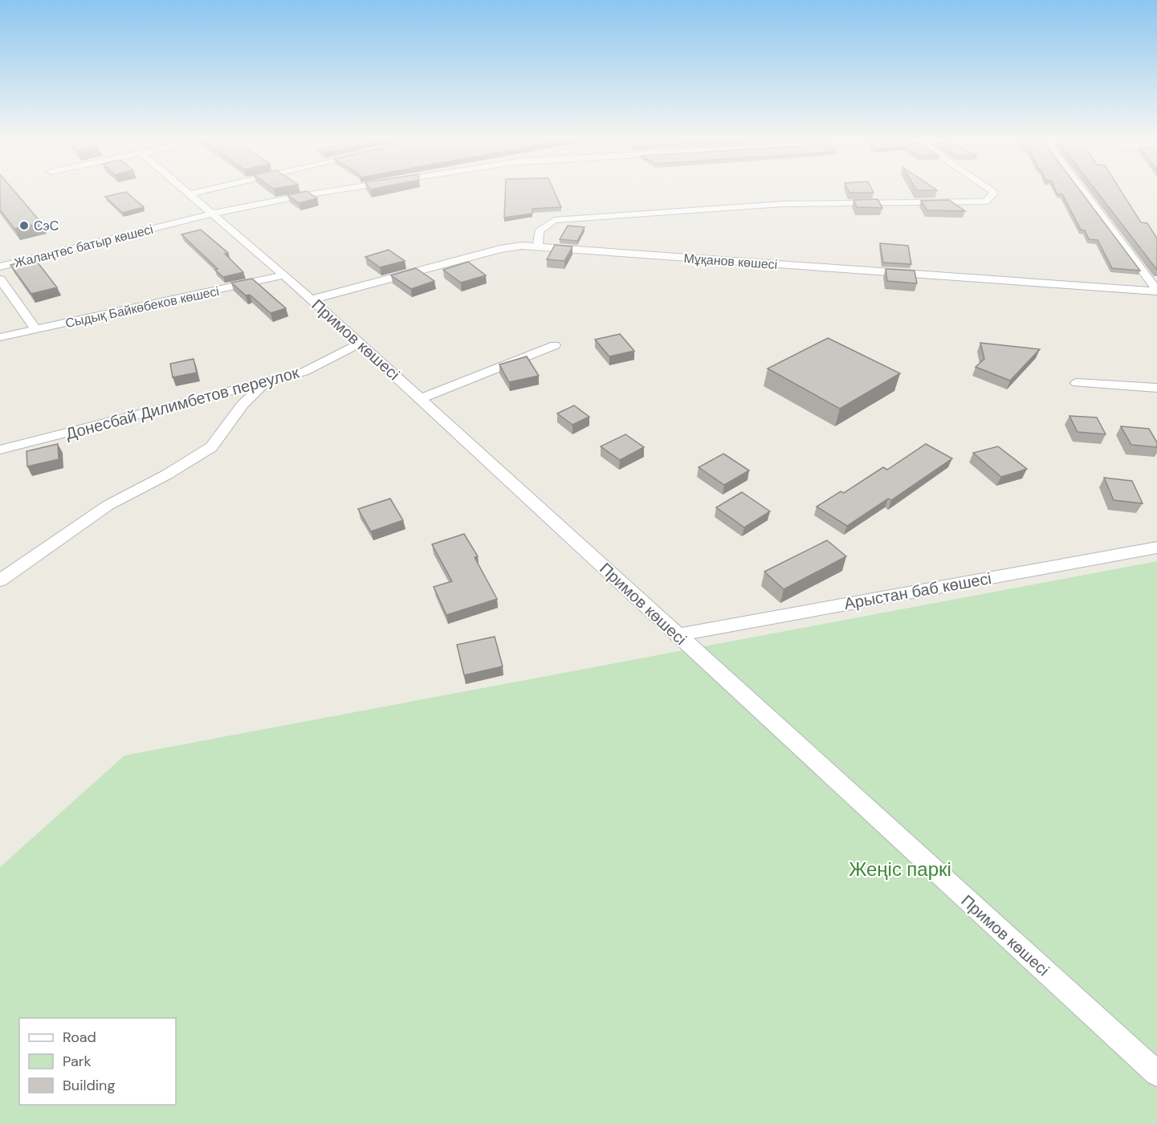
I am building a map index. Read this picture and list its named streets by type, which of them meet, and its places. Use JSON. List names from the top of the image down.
{
  "streets": {
    "street": [
      "Жалаңтөс батыр көшесі",
      "Мұқанов көшесі",
      "Сыдық Байкөбеков көшесі",
      "Примов көшесі",
      "Донесбай Дилимбетов переулок",
      "Арыстан баб көшесі"
    ]
  },
  "crossings": [
    ["Жалаңтөс батыр көшесі", "Примов көшесі"],
    ["Мұқанов көшесі", "Примов көшесі"],
    ["Сыдық Байкөбеков көшесі", "Примов көшесі"],
    ["Примов көшесі", "Донесбай Дилимбетов переулок"],
    ["Примов көшесі", "Арыстан баб көшесі"]
  ],
  "parks": ["Жеңіс паркі"],
  "places": ["СэС"],
  "legend": ["Road", "Park", "Building"]
}
